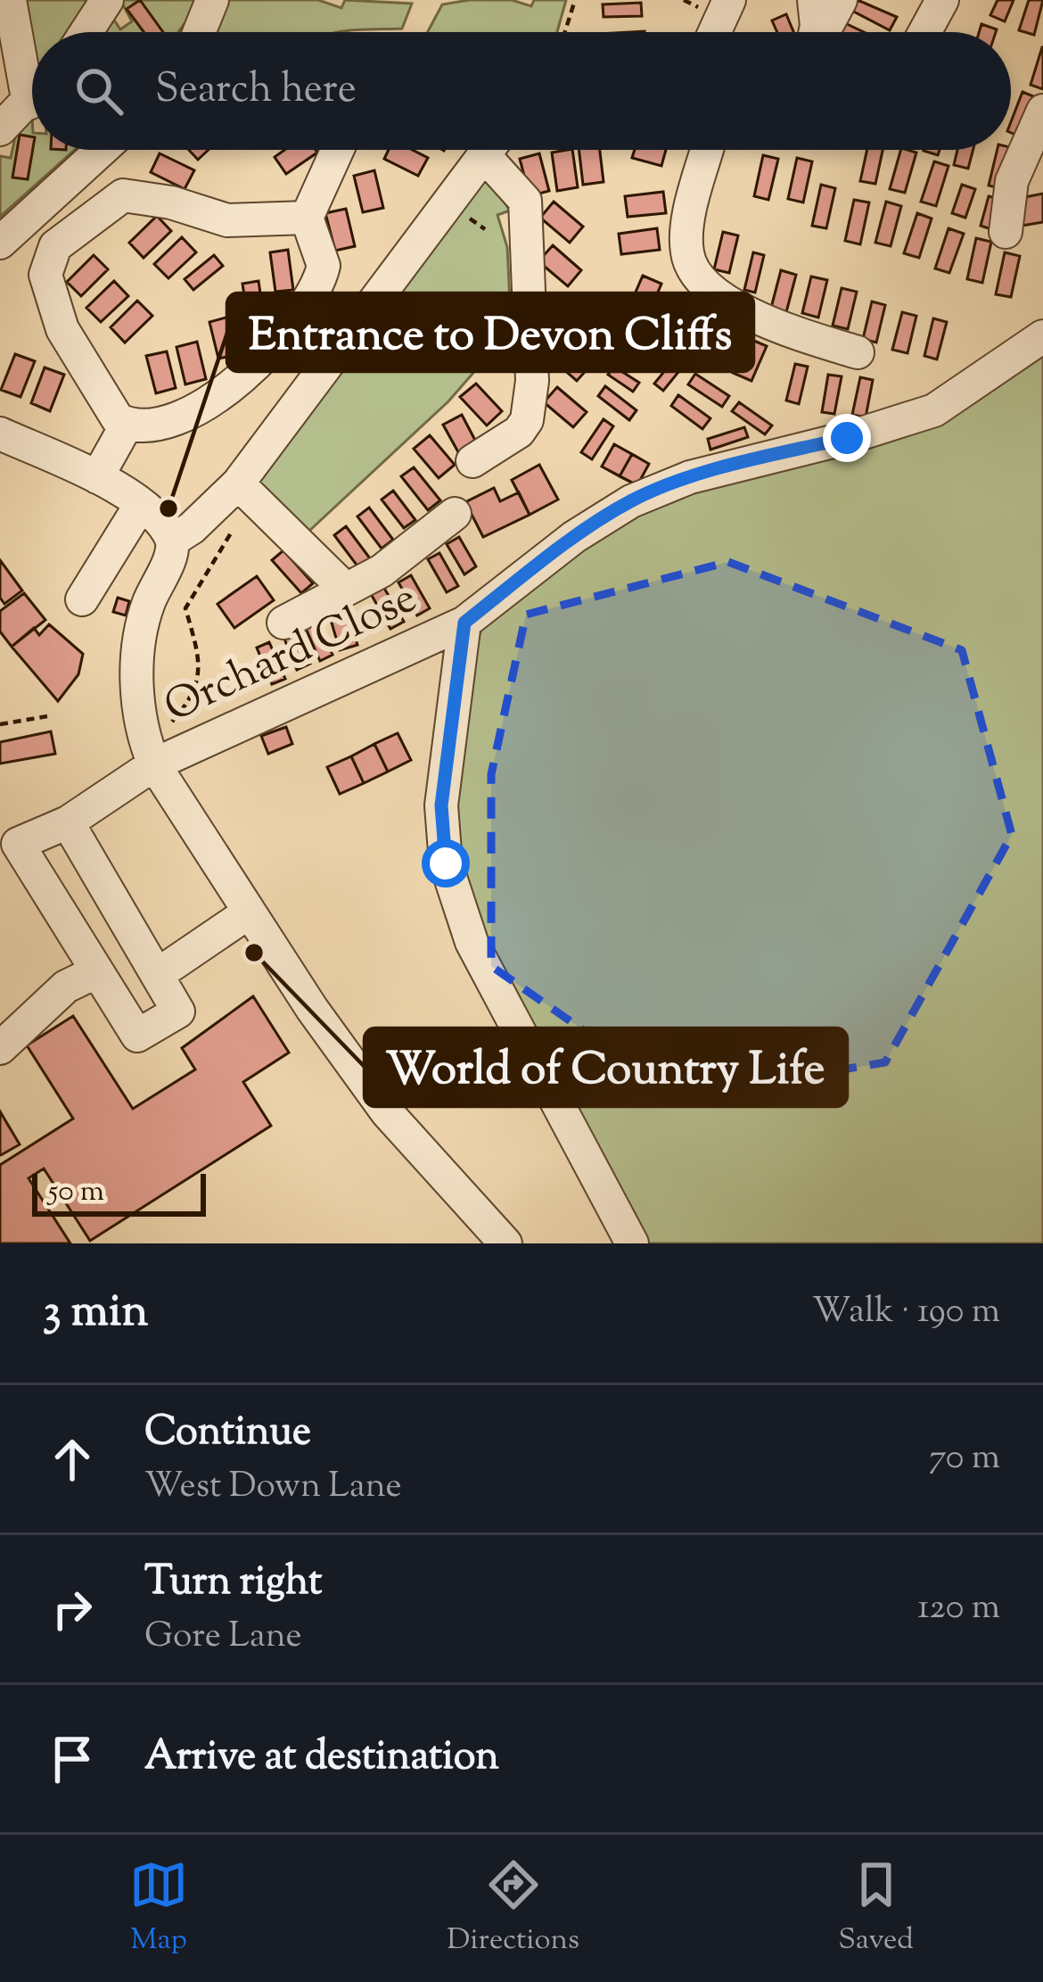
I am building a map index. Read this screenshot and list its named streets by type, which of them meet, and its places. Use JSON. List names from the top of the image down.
{
  "streets": {
    "street": ["Orchard Close"]
  },
  "places": ["Entrance to Devon Cliffs", "World of Country Life"],
  "scale_bar": "50 m",
  "page": {
    "search": "Search here",
    "scale": "50 m",
    "heading": ["3 min", "Walk · 190 m"],
    "list": [
      ["Continue", "West Down Lane", "70 m"],
      ["Turn right", "Gore Lane", "120 m"],
      "Arrive at destination"
    ],
    "nav": ["Map", "Directions", "Saved"]
  }
}
